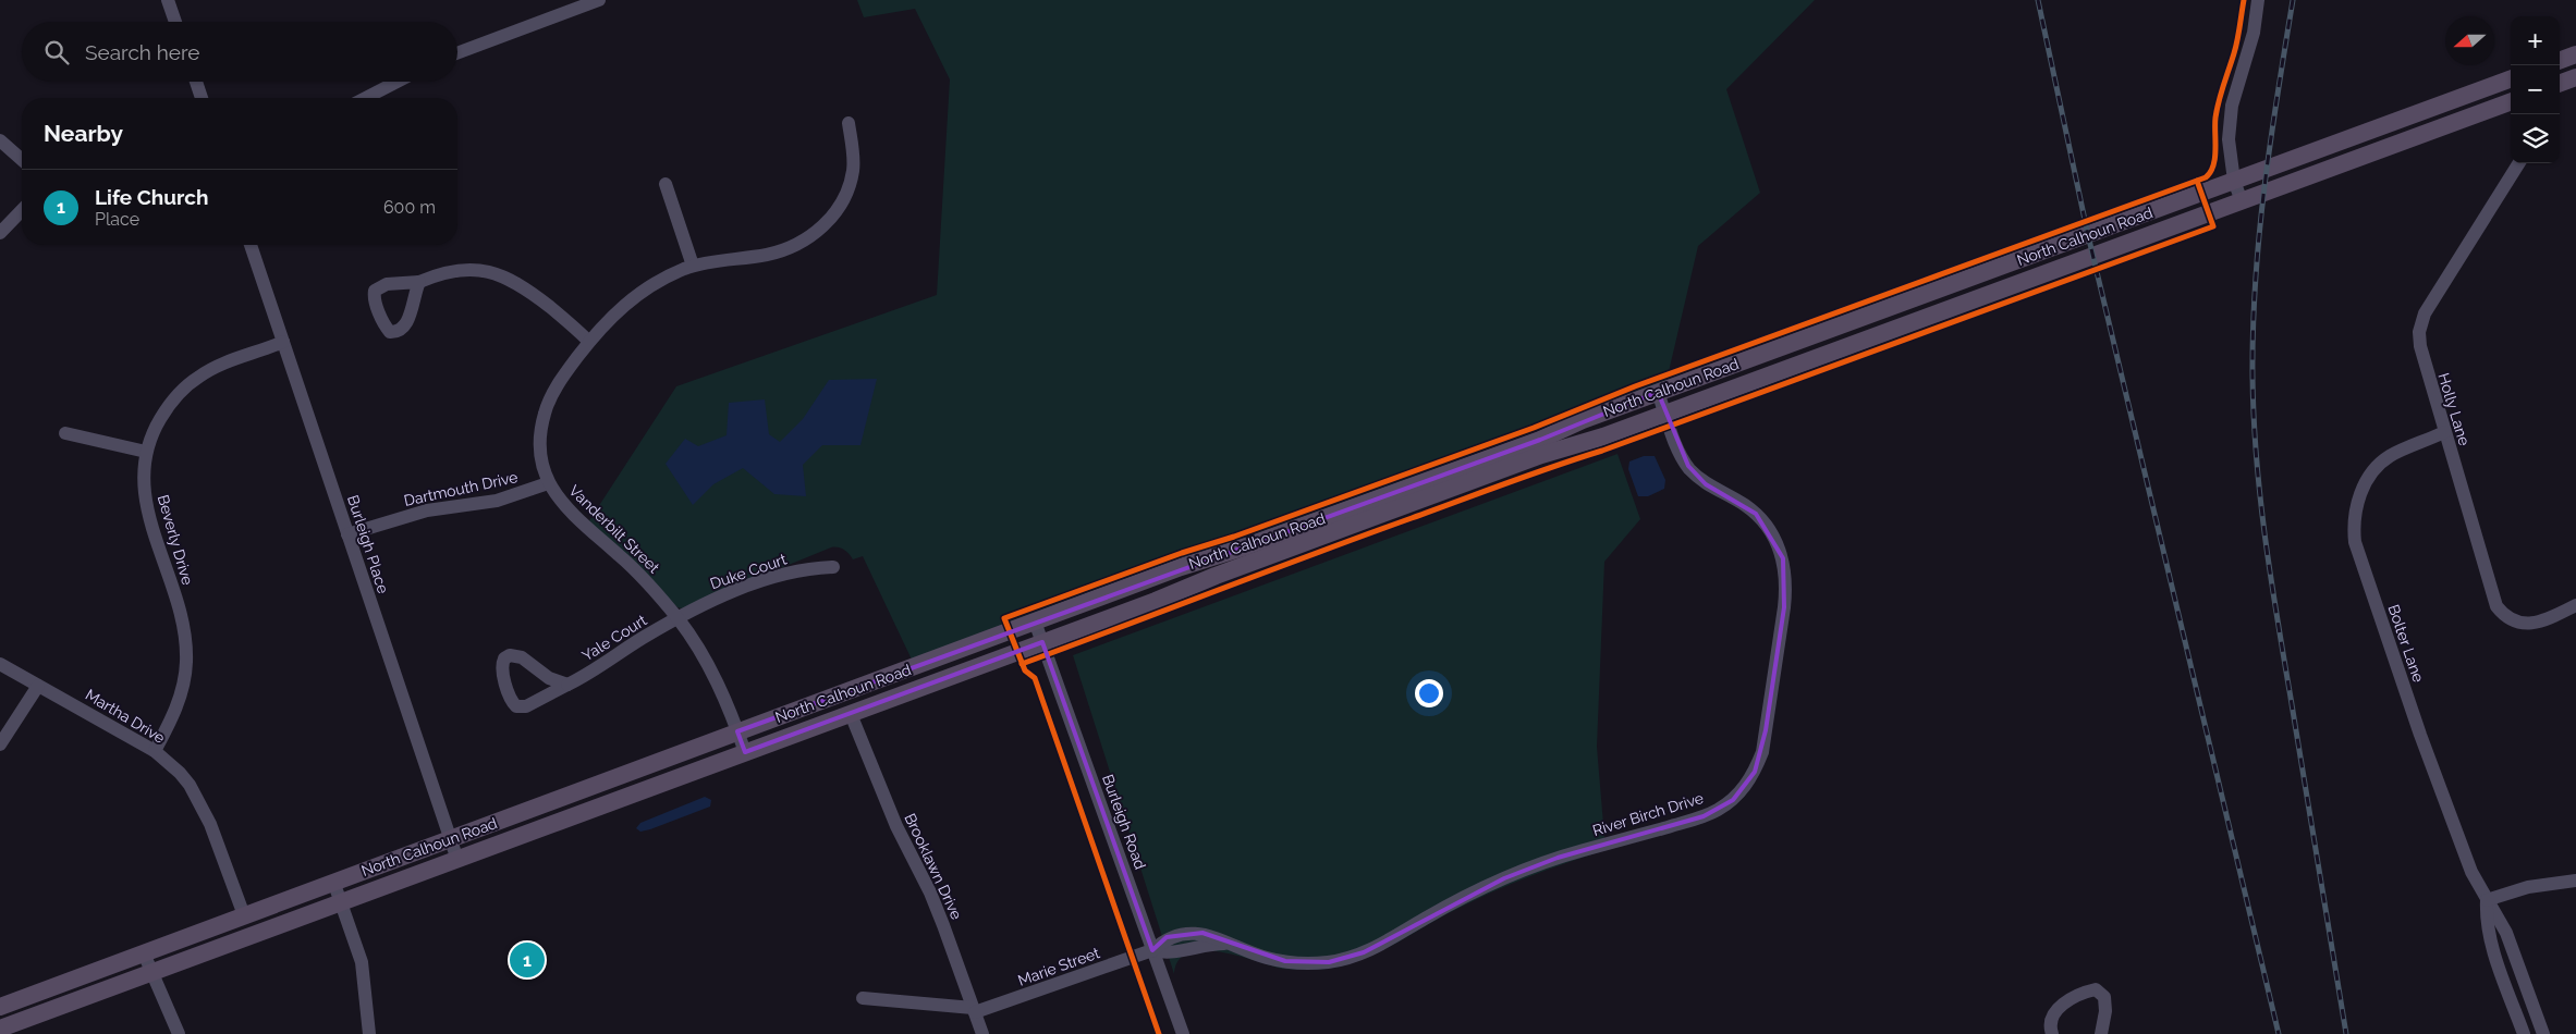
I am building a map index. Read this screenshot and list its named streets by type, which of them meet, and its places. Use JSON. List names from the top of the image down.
{
  "streets": {
    "main road": ["North Calhoun Road"],
    "street": [
      "Holly Lane",
      "Dartmouth Drive",
      "Vanderbilt Street",
      "Beverly Drive",
      "Burleigh Place",
      "Duke Court",
      "Yale Court",
      "Bolter Lane",
      "Martha Drive",
      "River Birch Drive",
      "Burleigh Road",
      "Brooklawn Drive",
      "Marie Street"
    ]
  },
  "crossings": [
    ["North Calhoun Road", "Vanderbilt Street"],
    ["North Calhoun Road", "Burleigh Place"],
    ["North Calhoun Road", "Martha Drive"],
    ["North Calhoun Road", "River Birch Drive"],
    ["North Calhoun Road", "Burleigh Road"],
    ["North Calhoun Road", "Brooklawn Drive"],
    ["Holly Lane", "Bolter Lane"],
    ["Dartmouth Drive", "Vanderbilt Street"],
    ["Dartmouth Drive", "Burleigh Place"],
    ["Vanderbilt Street", "Duke Court"],
    ["Vanderbilt Street", "Yale Court"],
    ["Beverly Drive", "Burleigh Place"],
    ["Beverly Drive", "Martha Drive"],
    ["Duke Court", "Yale Court"],
    ["River Birch Drive", "Burleigh Road"],
    ["River Birch Drive", "Marie Street"],
    ["Burleigh Road", "Marie Street"],
    ["Brooklawn Drive", "Marie Street"]
  ],
  "north": "left",
  "page": {
    "map_buttons": ["+", "−"],
    "search": "Search here",
    "heading": "Nearby",
    "list": [
      {
        "mark": "1",
        "name": "Life Church",
        "note": "Place",
        "value": "600 m"
      }
    ],
    "pins": "1"
  }
}
